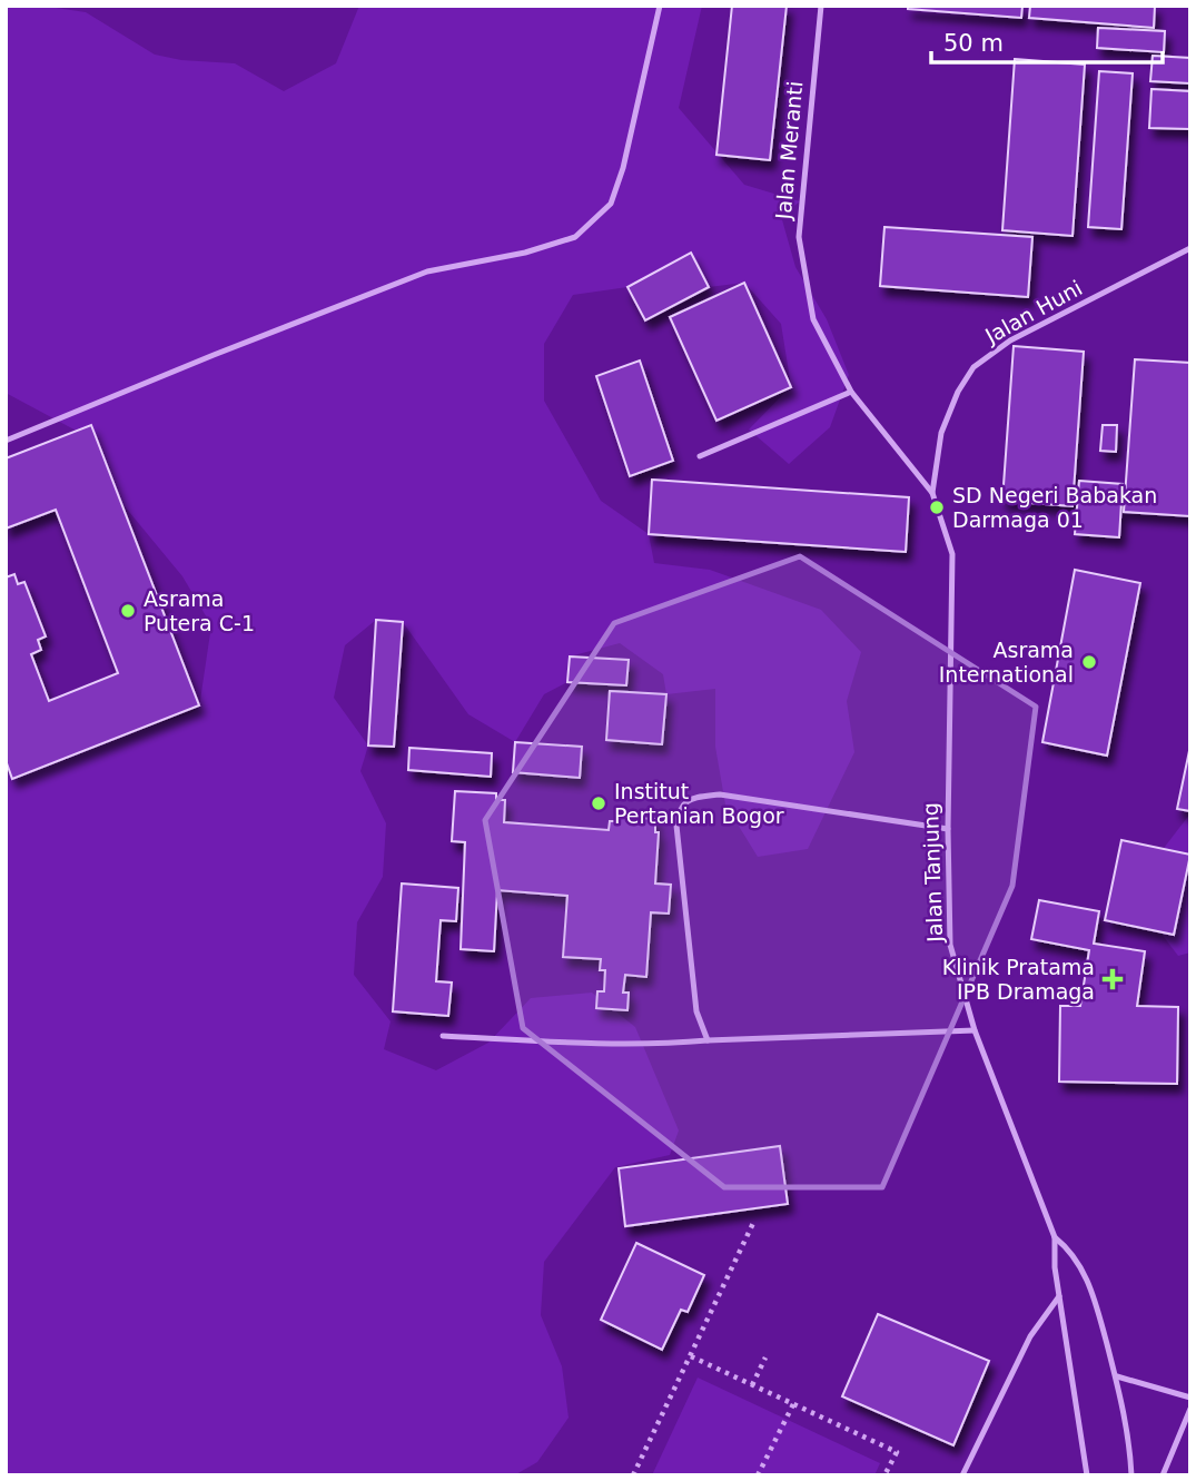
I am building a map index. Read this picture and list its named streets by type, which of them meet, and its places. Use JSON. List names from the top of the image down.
{
  "streets": {
    "lane": ["Jalan Meranti", "Jalan Huni", "Jalan Tanjung"]
  },
  "crossings": [
    ["Jalan Meranti", "Jalan Huni"],
    ["Jalan Meranti", "Jalan Tanjung"],
    ["Jalan Huni", "Jalan Tanjung"]
  ],
  "places": {
    "other": [
      "SD Negeri Babakan Darmaga 01",
      "Asrama Putera C-1",
      "Asrama International",
      "Institut Pertanian Bogor"
    ],
    "health": ["Klinik Pratama IPB Dramaga"]
  },
  "scale_bar": "50 m"
}
